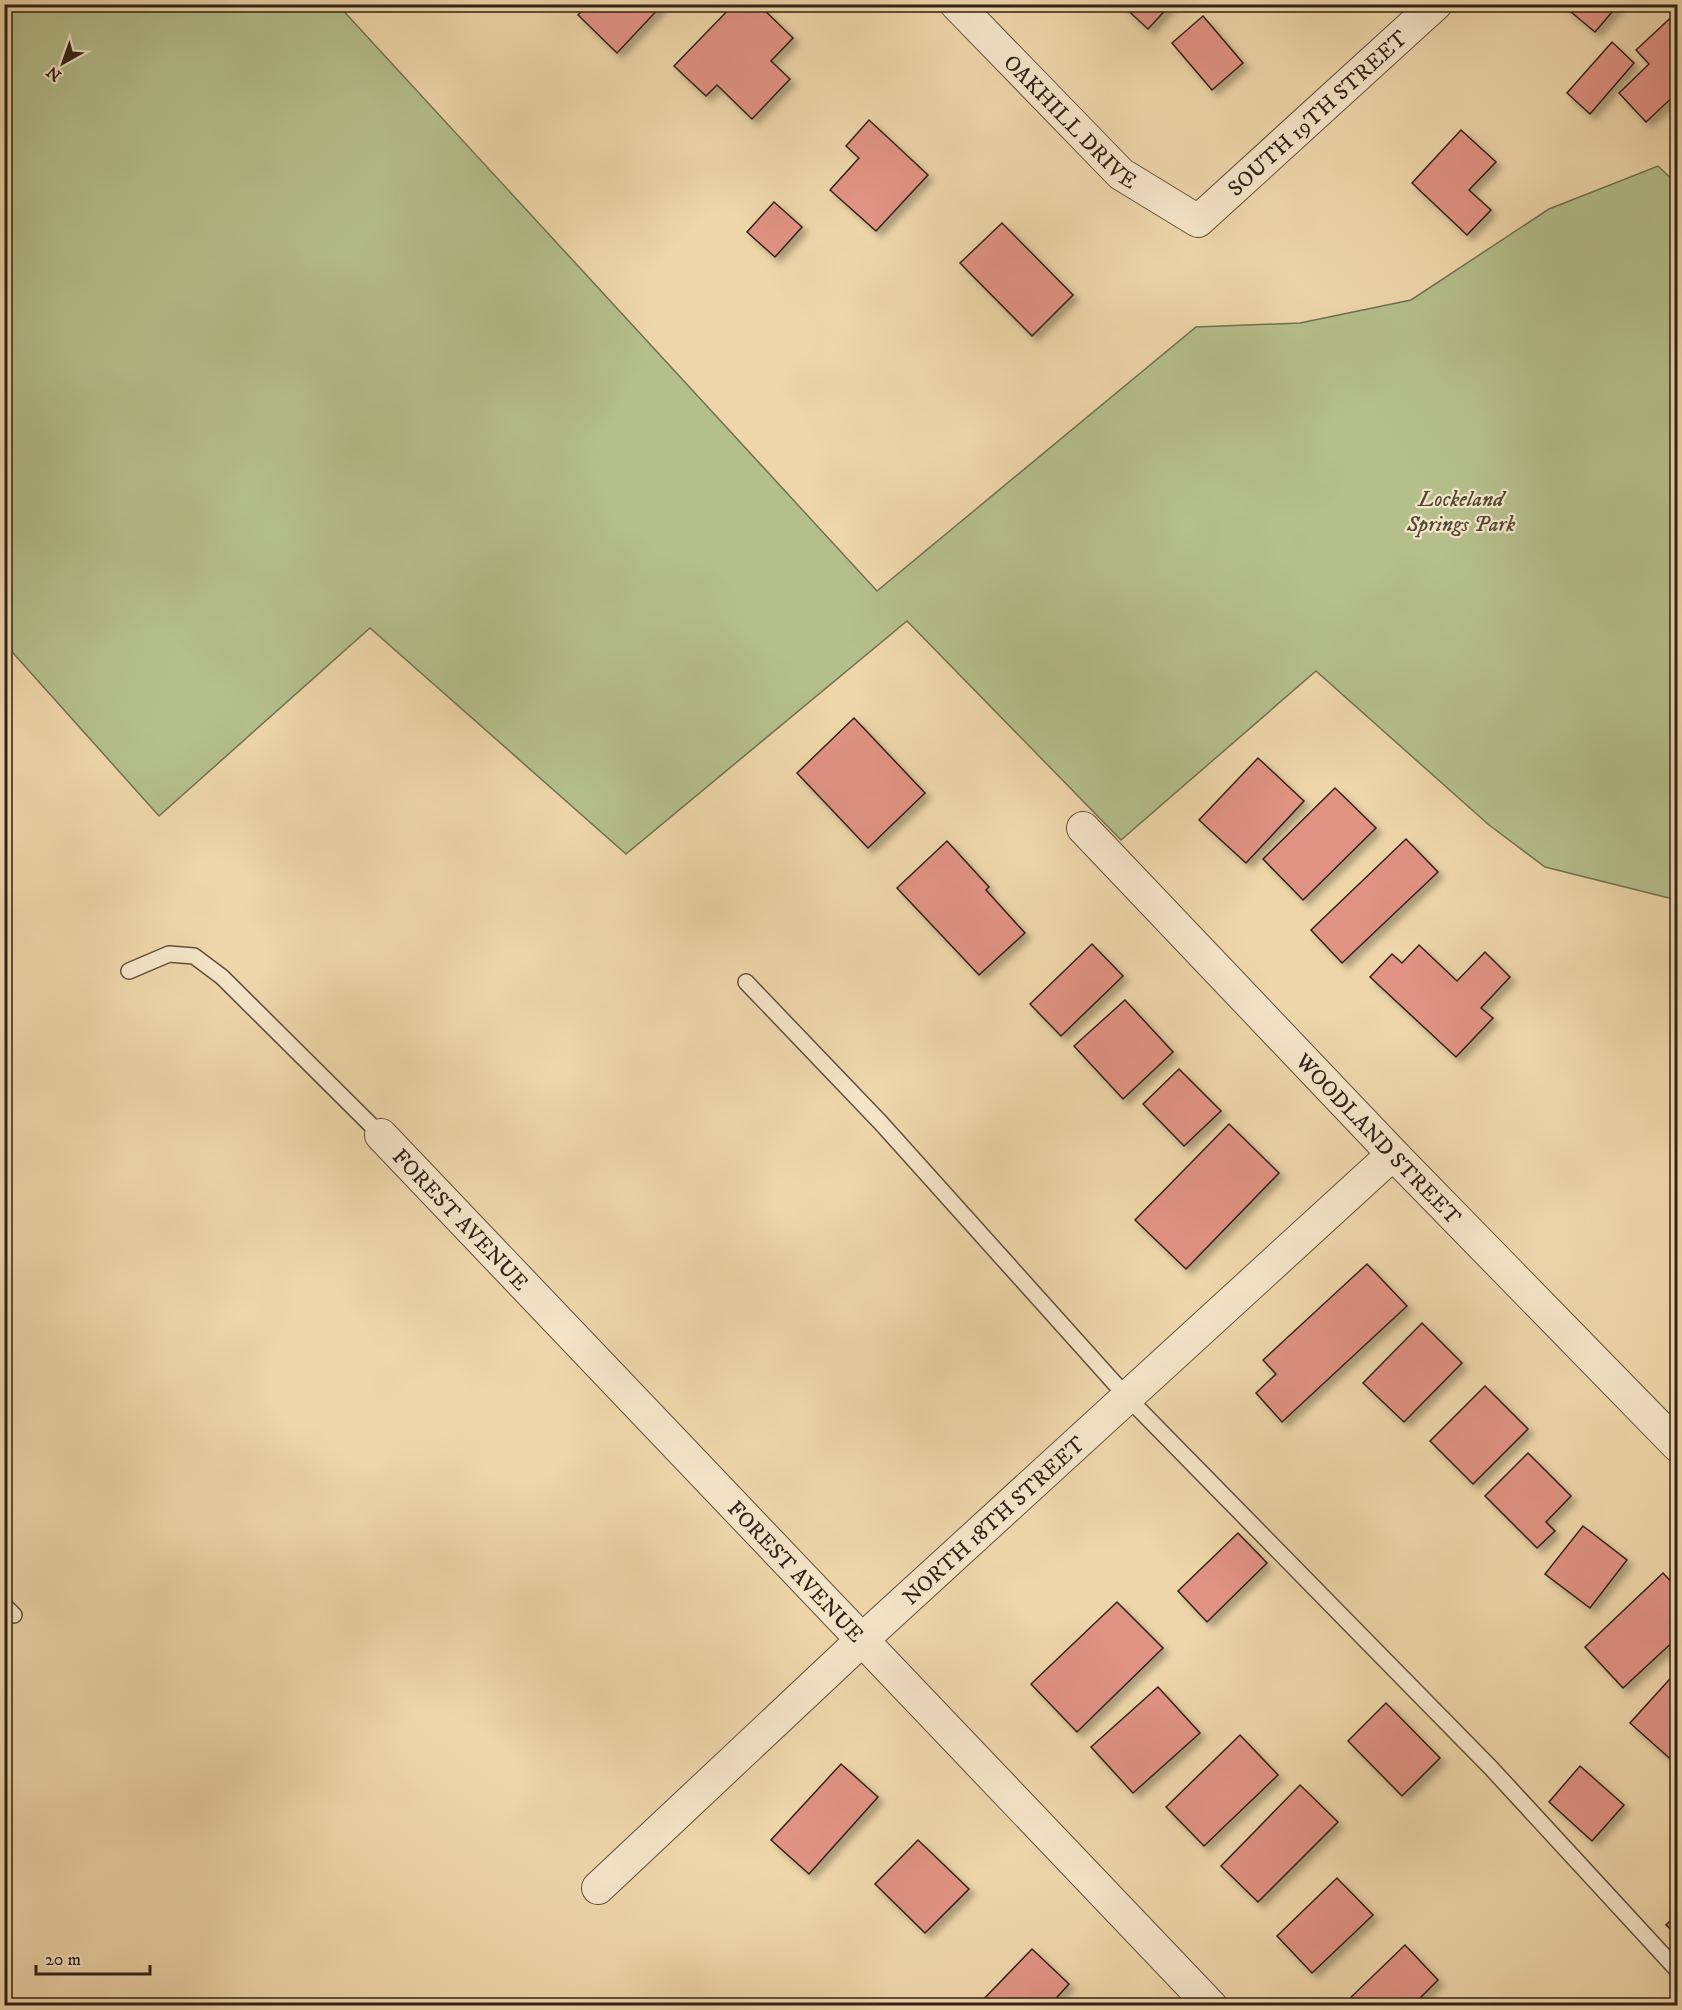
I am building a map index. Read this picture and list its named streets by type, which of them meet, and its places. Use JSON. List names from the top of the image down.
{
  "streets": {
    "street": [
      "SOUTH 19TH STREET",
      "OAKHILL DRIVE",
      "WOODLAND STREET",
      "FOREST AVENUE",
      "NORTH 18TH STREET"
    ]
  },
  "crossings": [
    ["SOUTH 19TH STREET", "OAKHILL DRIVE"],
    ["WOODLAND STREET", "NORTH 18TH STREET"],
    ["FOREST AVENUE", "NORTH 18TH STREET"]
  ],
  "parks": ["Lockeland Springs Park"],
  "scale_bar": "20 m",
  "north": "bottom left"
}
